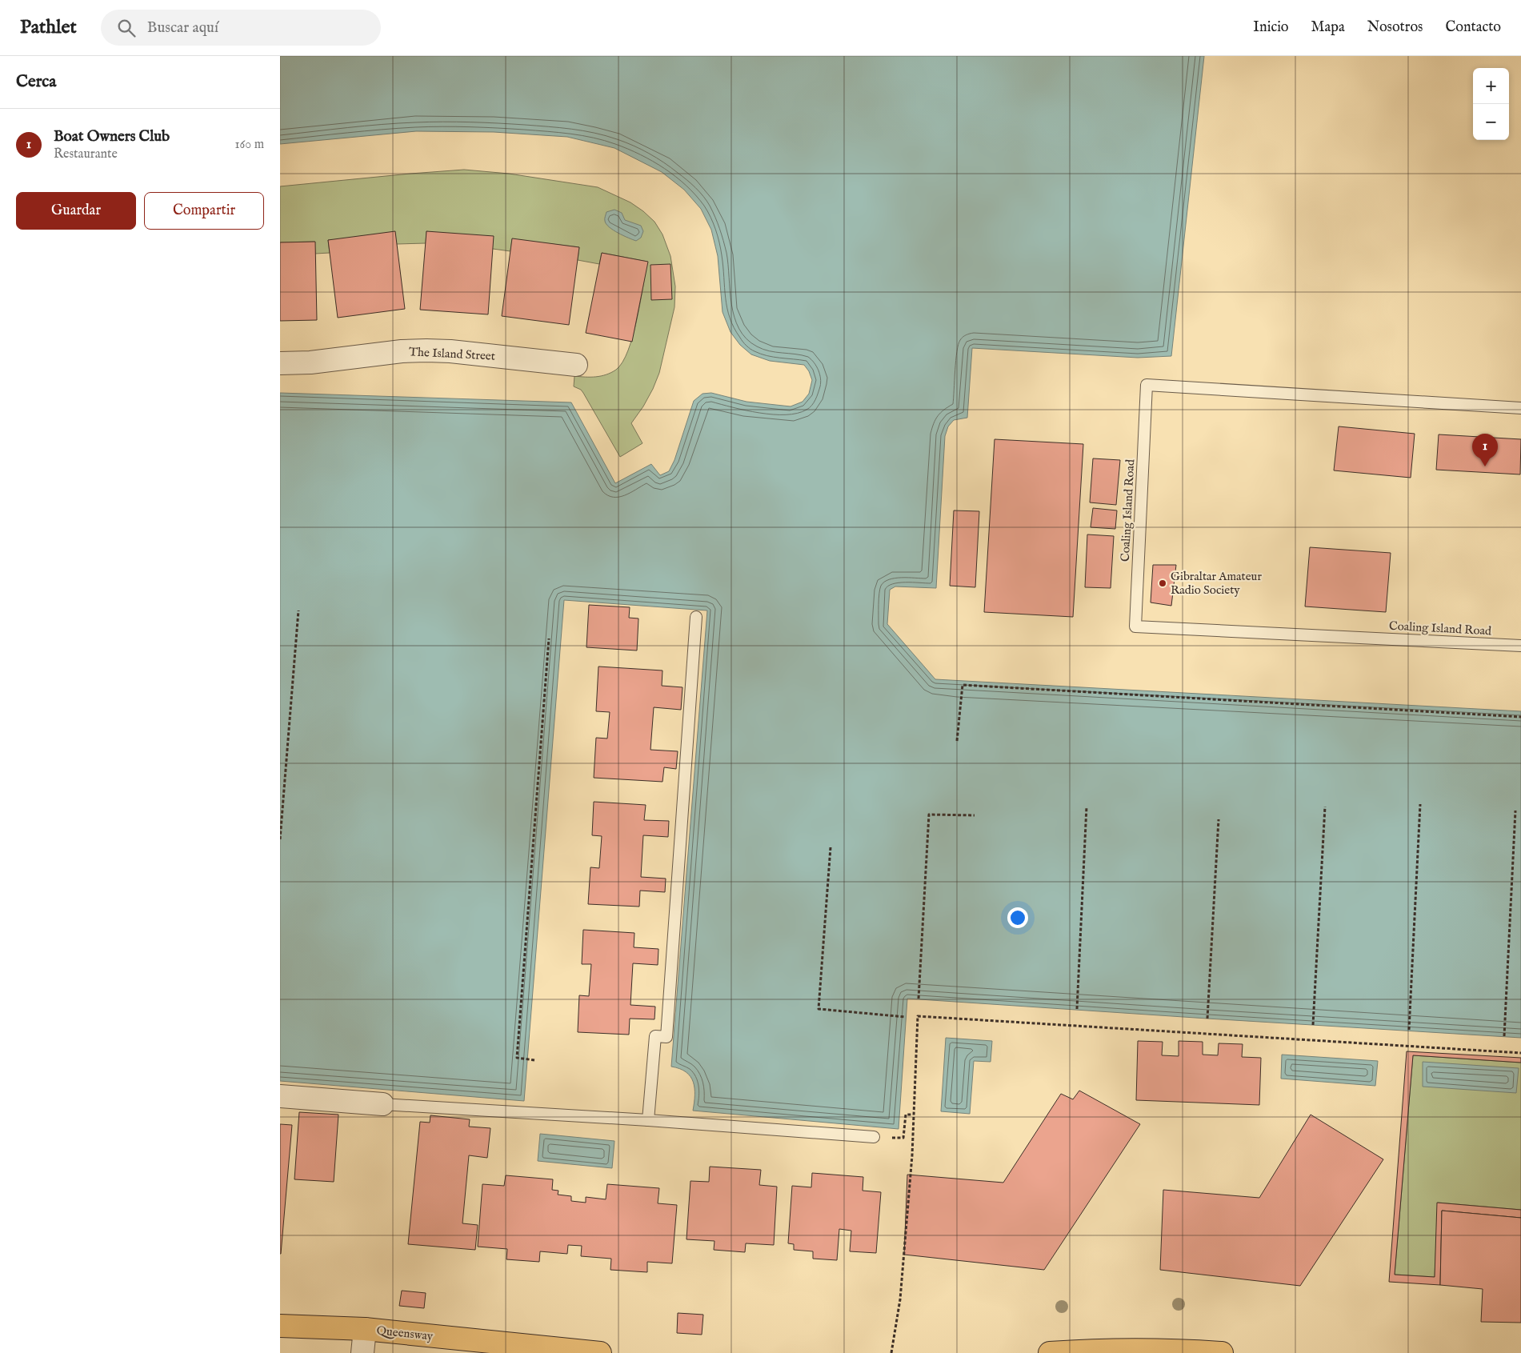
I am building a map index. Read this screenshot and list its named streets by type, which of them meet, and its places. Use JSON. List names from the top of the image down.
{
  "streets": {
    "main road": ["Queensway"],
    "street": ["The Island Street"],
    "lane": ["Coaling Island Road"]
  },
  "places": ["Gibraltar Amateur Radio Society"],
  "page": {
    "header": "Pathlet",
    "search": "Buscar aquí",
    "nav": [
      "Inicio",
      "Mapa",
      "Nosotros",
      "Contacto"
    ],
    "heading": "Cerca",
    "map_buttons": ["+", "−"],
    "list": [
      {
        "mark": "1",
        "name": "Boat Owners Club",
        "note": "Restaurante",
        "value": "160 m"
      }
    ],
    "buttons": ["Guardar", "Compartir"],
    "pins": "1"
  }
}
